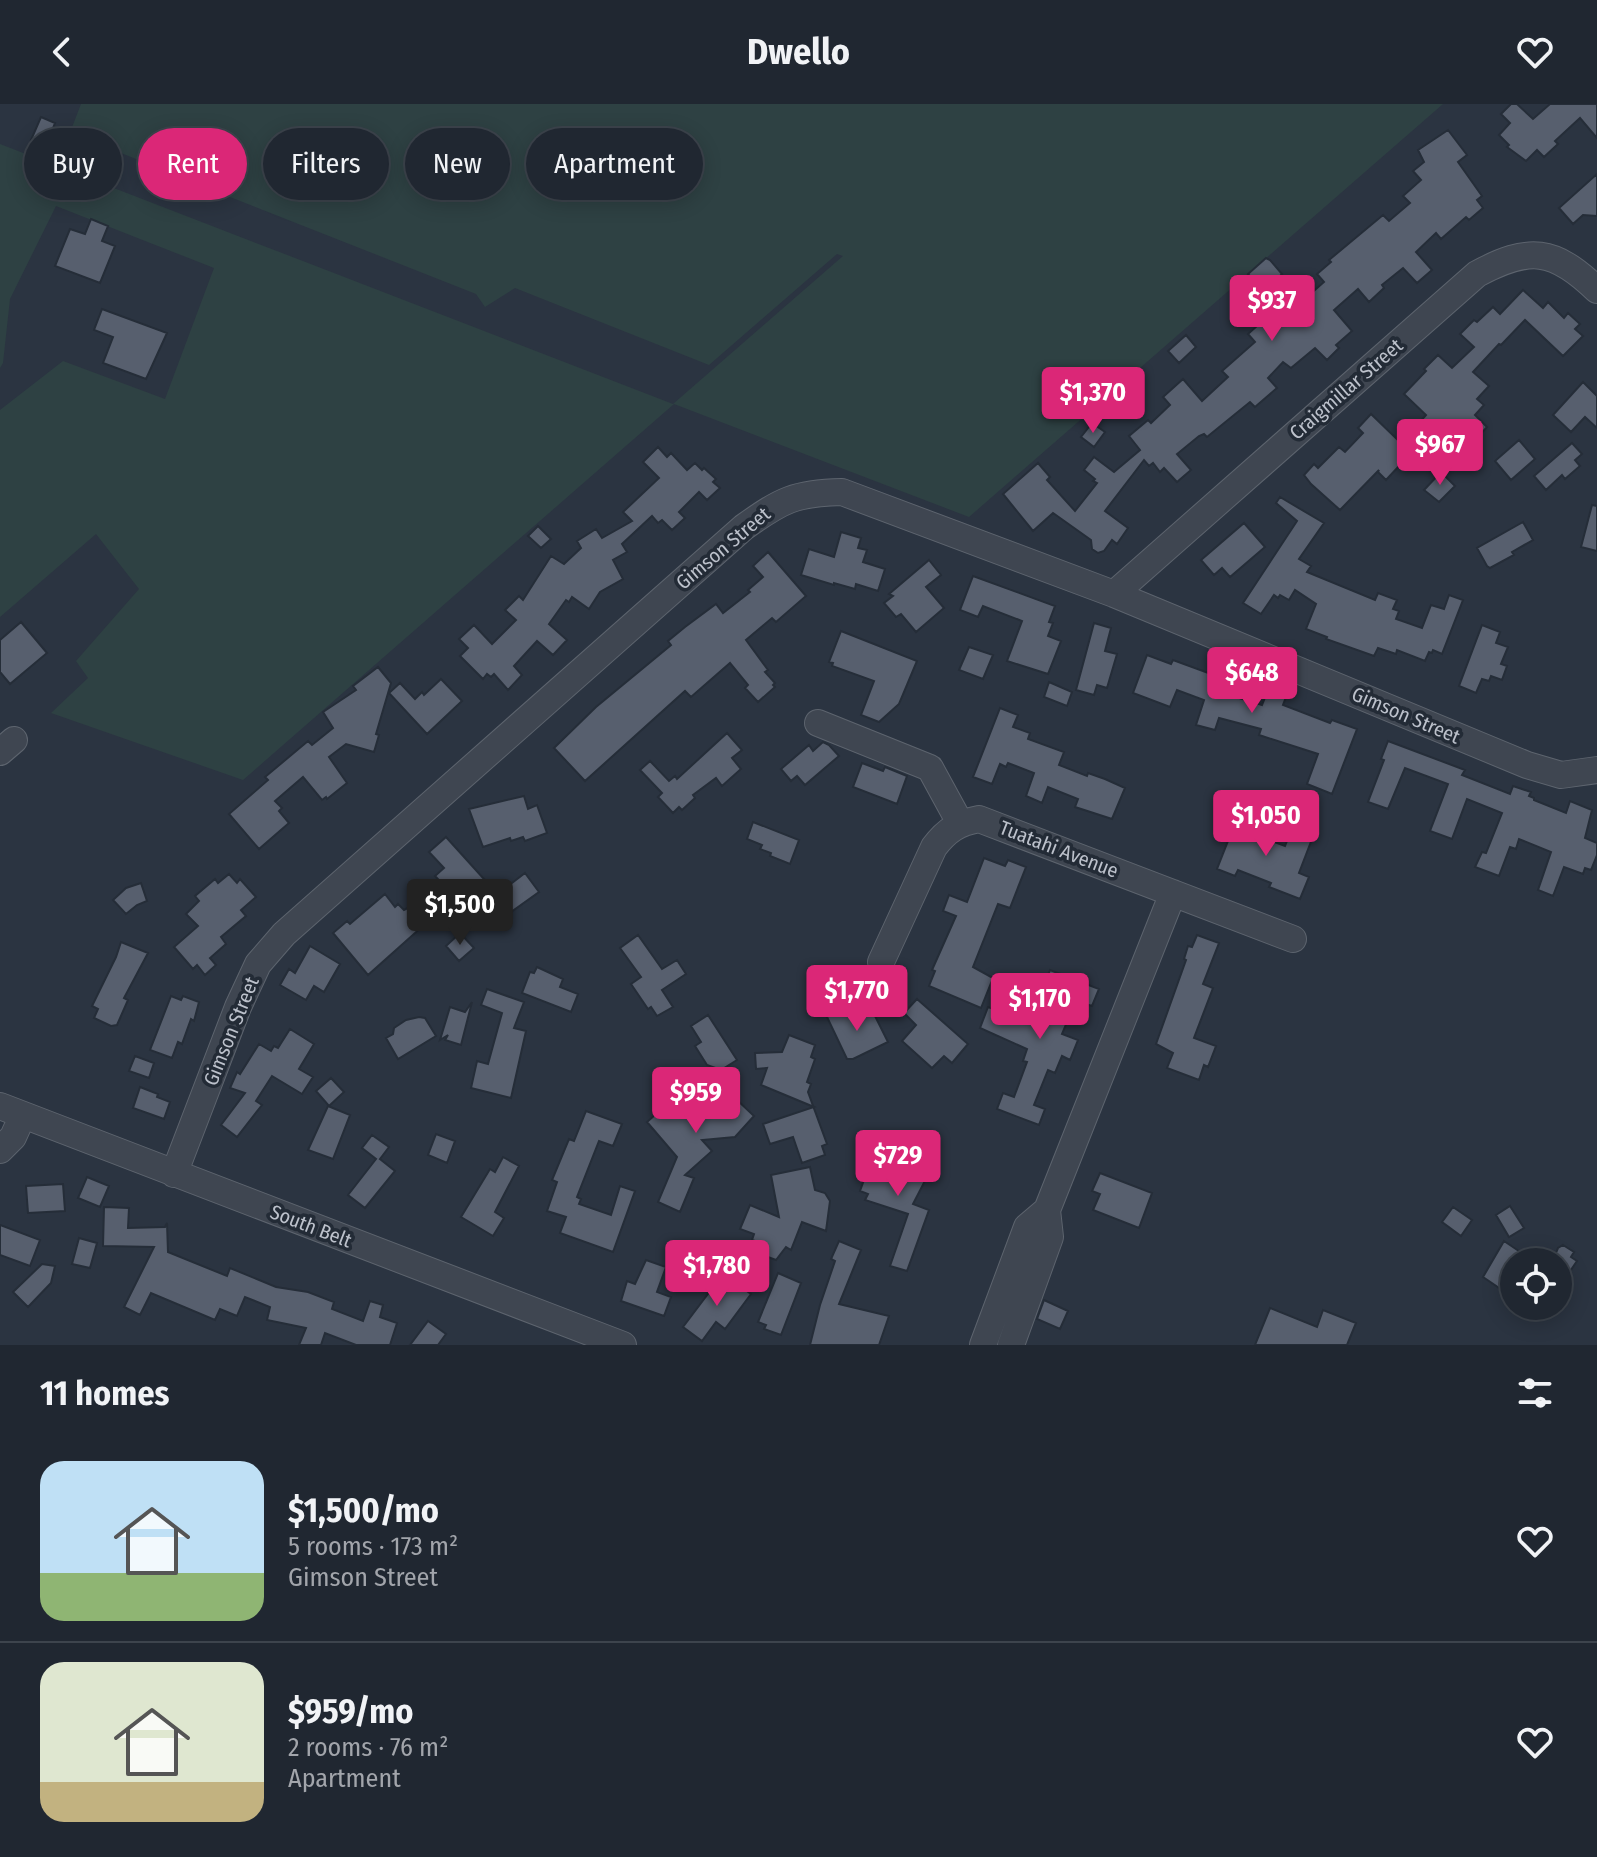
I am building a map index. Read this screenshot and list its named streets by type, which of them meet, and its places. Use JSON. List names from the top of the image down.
{
  "streets": {
    "street": [
      "Craigmillar Street",
      "Gimson Street",
      "Tuatahi Avenue",
      "South Belt"
    ]
  },
  "crossings": [
    ["Craigmillar Street", "Gimson Street"],
    ["Gimson Street", "South Belt"]
  ],
  "page": {
    "header": "Dwello",
    "chip": [
      "Buy",
      "Rent",
      "Filters",
      "New",
      "Apartment"
    ],
    "price": [
      "$937",
      "$1,370",
      "$967",
      "$648",
      "$1,050",
      "$1,500",
      "$1,770",
      "$1,170",
      "$959",
      "$729",
      "$1,780"
    ],
    "heading": "11 homes",
    "list": [
      {
        "name": "$1,500/mo",
        "note": "5 rooms · 173 m² · Gimson Street"
      },
      {
        "name": "$959/mo",
        "note": "2 rooms · 76 m² · Apartment"
      }
    ]
  }
}
